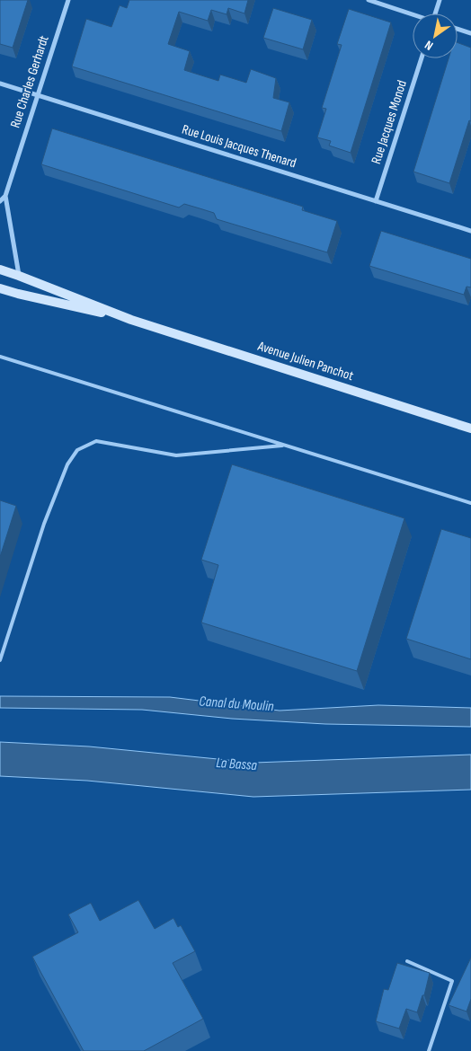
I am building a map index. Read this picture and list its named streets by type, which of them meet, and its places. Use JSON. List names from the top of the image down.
{
  "streets": {
    "main road": ["Avenue Julien Panchot"],
    "street": ["Rue Charles Gerhardt", "Rue Jacques Monod", "Rue Louis Jacques Thenard"]
  },
  "crossings": [
    ["Rue Charles Gerhardt", "Rue Louis Jacques Thenard"],
    ["Rue Jacques Monod", "Rue Louis Jacques Thenard"]
  ],
  "water": ["Canal du Moulin", "La Bassa"],
  "north": "bottom left"
}
